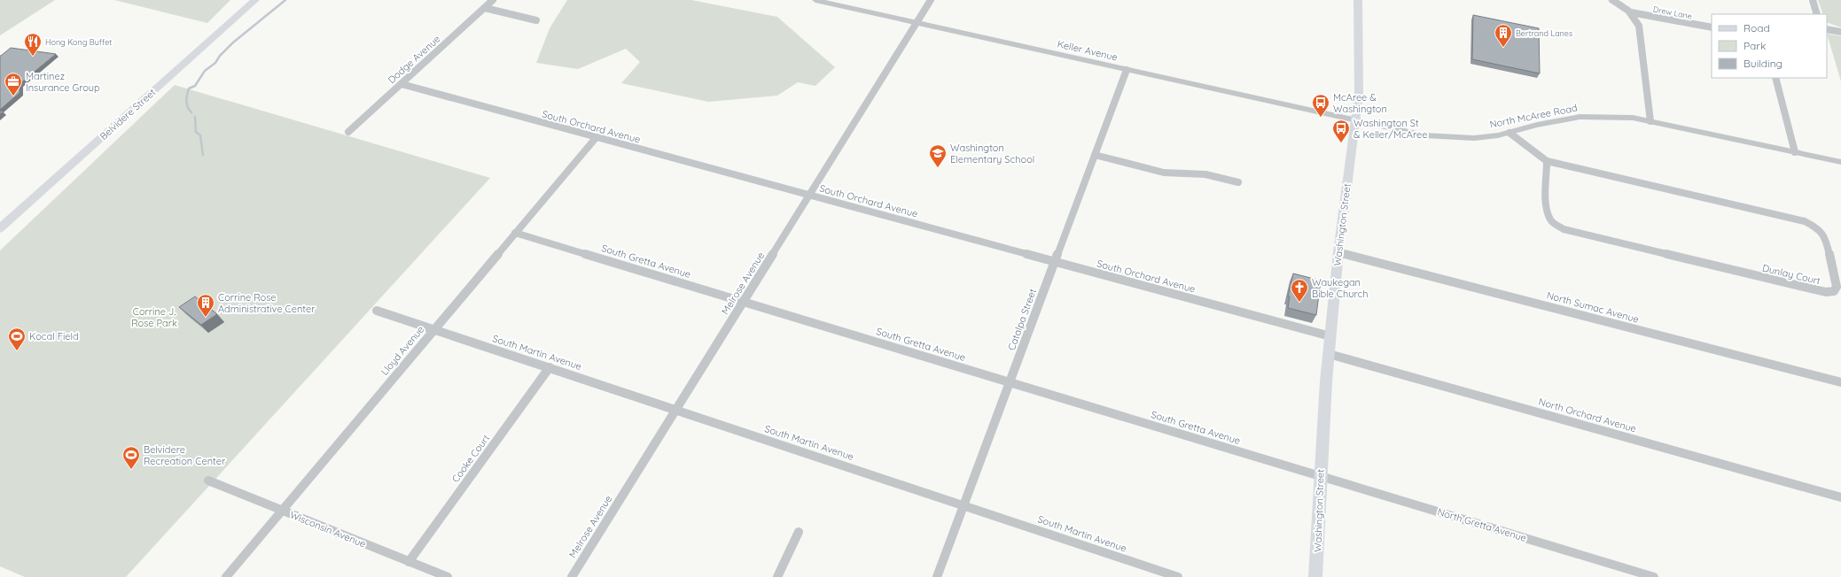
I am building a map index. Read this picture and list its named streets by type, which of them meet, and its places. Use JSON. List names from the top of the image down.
{
  "streets": {
    "main road": ["Belvidere Street", "Washington Street"],
    "street": [
      "Drew Lane",
      "Keller Avenue",
      "Dodge Avenue",
      "North McAree Road",
      "South Orchard Avenue",
      "South Gretta Avenue",
      "Dunlay Court",
      "Melrose Avenue",
      "North Sumac Avenue",
      "Catalpa Street",
      "Lloyd Avenue",
      "South Martin Avenue",
      "North Orchard Avenue",
      "Cooke Court",
      "North Gretta Avenue",
      "Wisconsin Avenue"
    ]
  },
  "crossings": [
    ["Keller Avenue", "North McAree Road"],
    ["Keller Avenue", "Washington Street"],
    ["Keller Avenue", "Melrose Avenue"],
    ["Keller Avenue", "Catalpa Street"],
    ["Dodge Avenue", "South Orchard Avenue"],
    ["North McAree Road", "Washington Street"],
    ["North McAree Road", "Dunlay Court"],
    ["South Orchard Avenue", "Washington Street"],
    ["South Orchard Avenue", "Melrose Avenue"],
    ["South Orchard Avenue", "Catalpa Street"],
    ["South Orchard Avenue", "Lloyd Avenue"],
    ["Washington Street", "South Gretta Avenue"],
    ["Washington Street", "North Sumac Avenue"],
    ["Washington Street", "North Orchard Avenue"],
    ["Washington Street", "North Gretta Avenue"],
    ["South Gretta Avenue", "Melrose Avenue"],
    ["South Gretta Avenue", "Catalpa Street"],
    ["South Gretta Avenue", "Lloyd Avenue"],
    ["South Gretta Avenue", "North Gretta Avenue"],
    ["Melrose Avenue", "South Martin Avenue"],
    ["Catalpa Street", "South Martin Avenue"],
    ["Lloyd Avenue", "South Martin Avenue"],
    ["Lloyd Avenue", "Wisconsin Avenue"],
    ["South Martin Avenue", "Cooke Court"],
    ["Cooke Court", "Wisconsin Avenue"]
  ],
  "parks": ["Corrine J. Rose Park"],
  "places": {
    "building": ["Bertrand Lanes", "Corrine Rose Administrative Center"],
    "restaurant": ["Hong Kong Buffet"],
    "office": ["Martinez Insurance Group"],
    "bus stop": ["McAree & Washington", "Washington St & Keller/McAree"],
    "school or university": ["Washington Elementary School"],
    "church": ["Waukegan Bible Church"],
    "sports": ["Kocal Field", "Belvidere Recreation Center"]
  },
  "legend": ["Road", "Park", "Building"]
}
